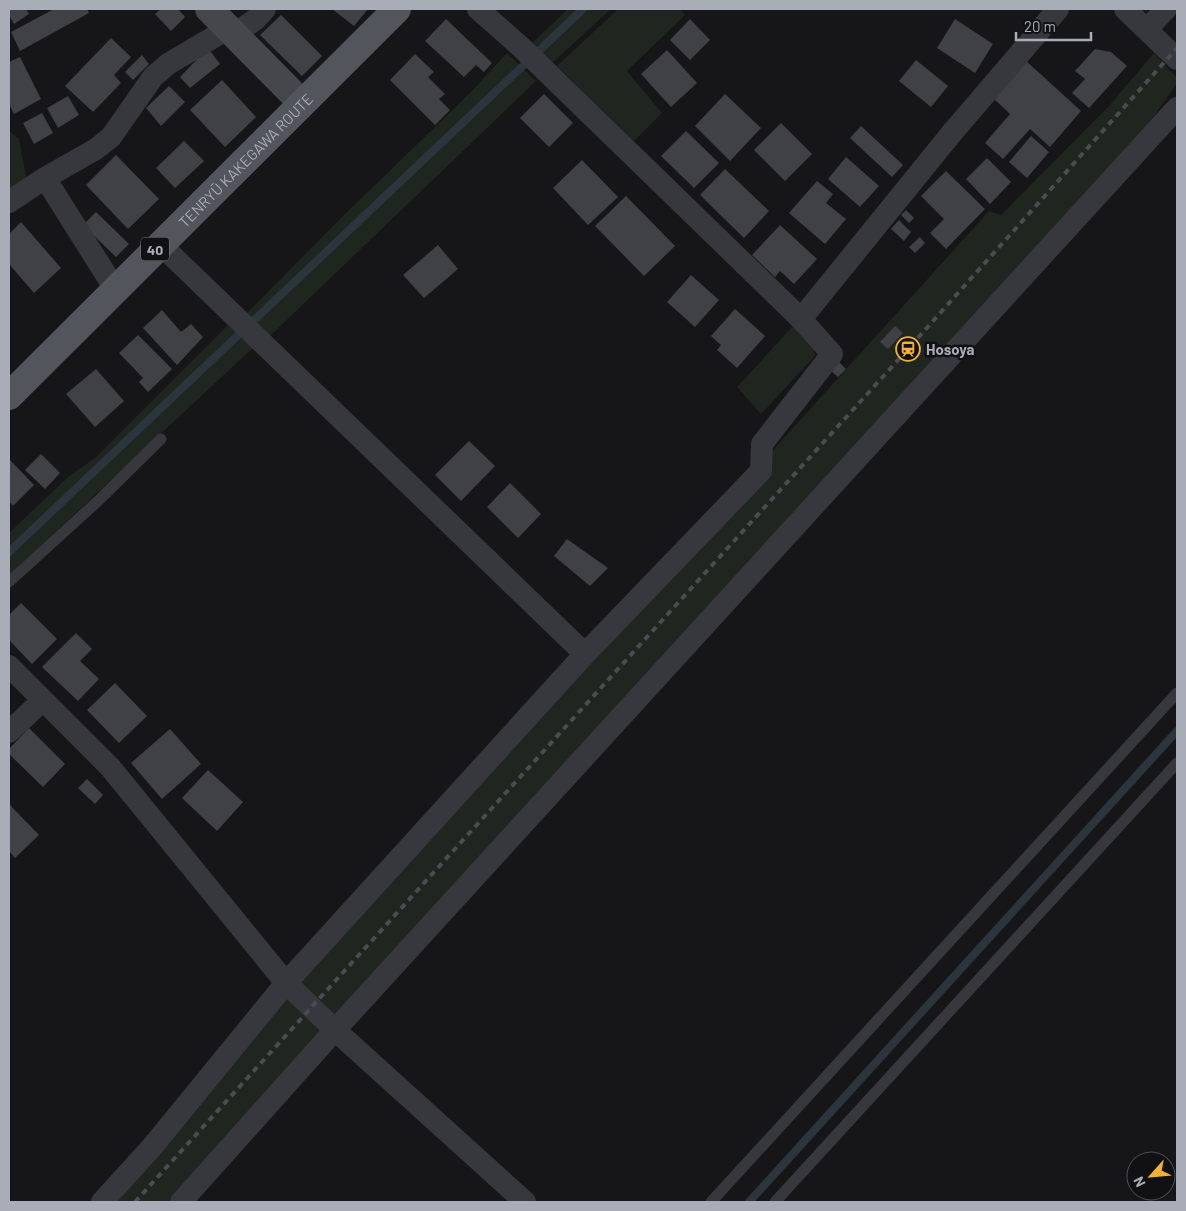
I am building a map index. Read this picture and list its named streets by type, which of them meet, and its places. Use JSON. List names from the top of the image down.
{
  "streets": {
    "main road": ["TENRYŪ KAKEGAWA ROUTE", "40"]
  },
  "places": {
    "station": ["Hosoya"]
  },
  "scale_bar": "20 m",
  "north": "bottom left"
}
